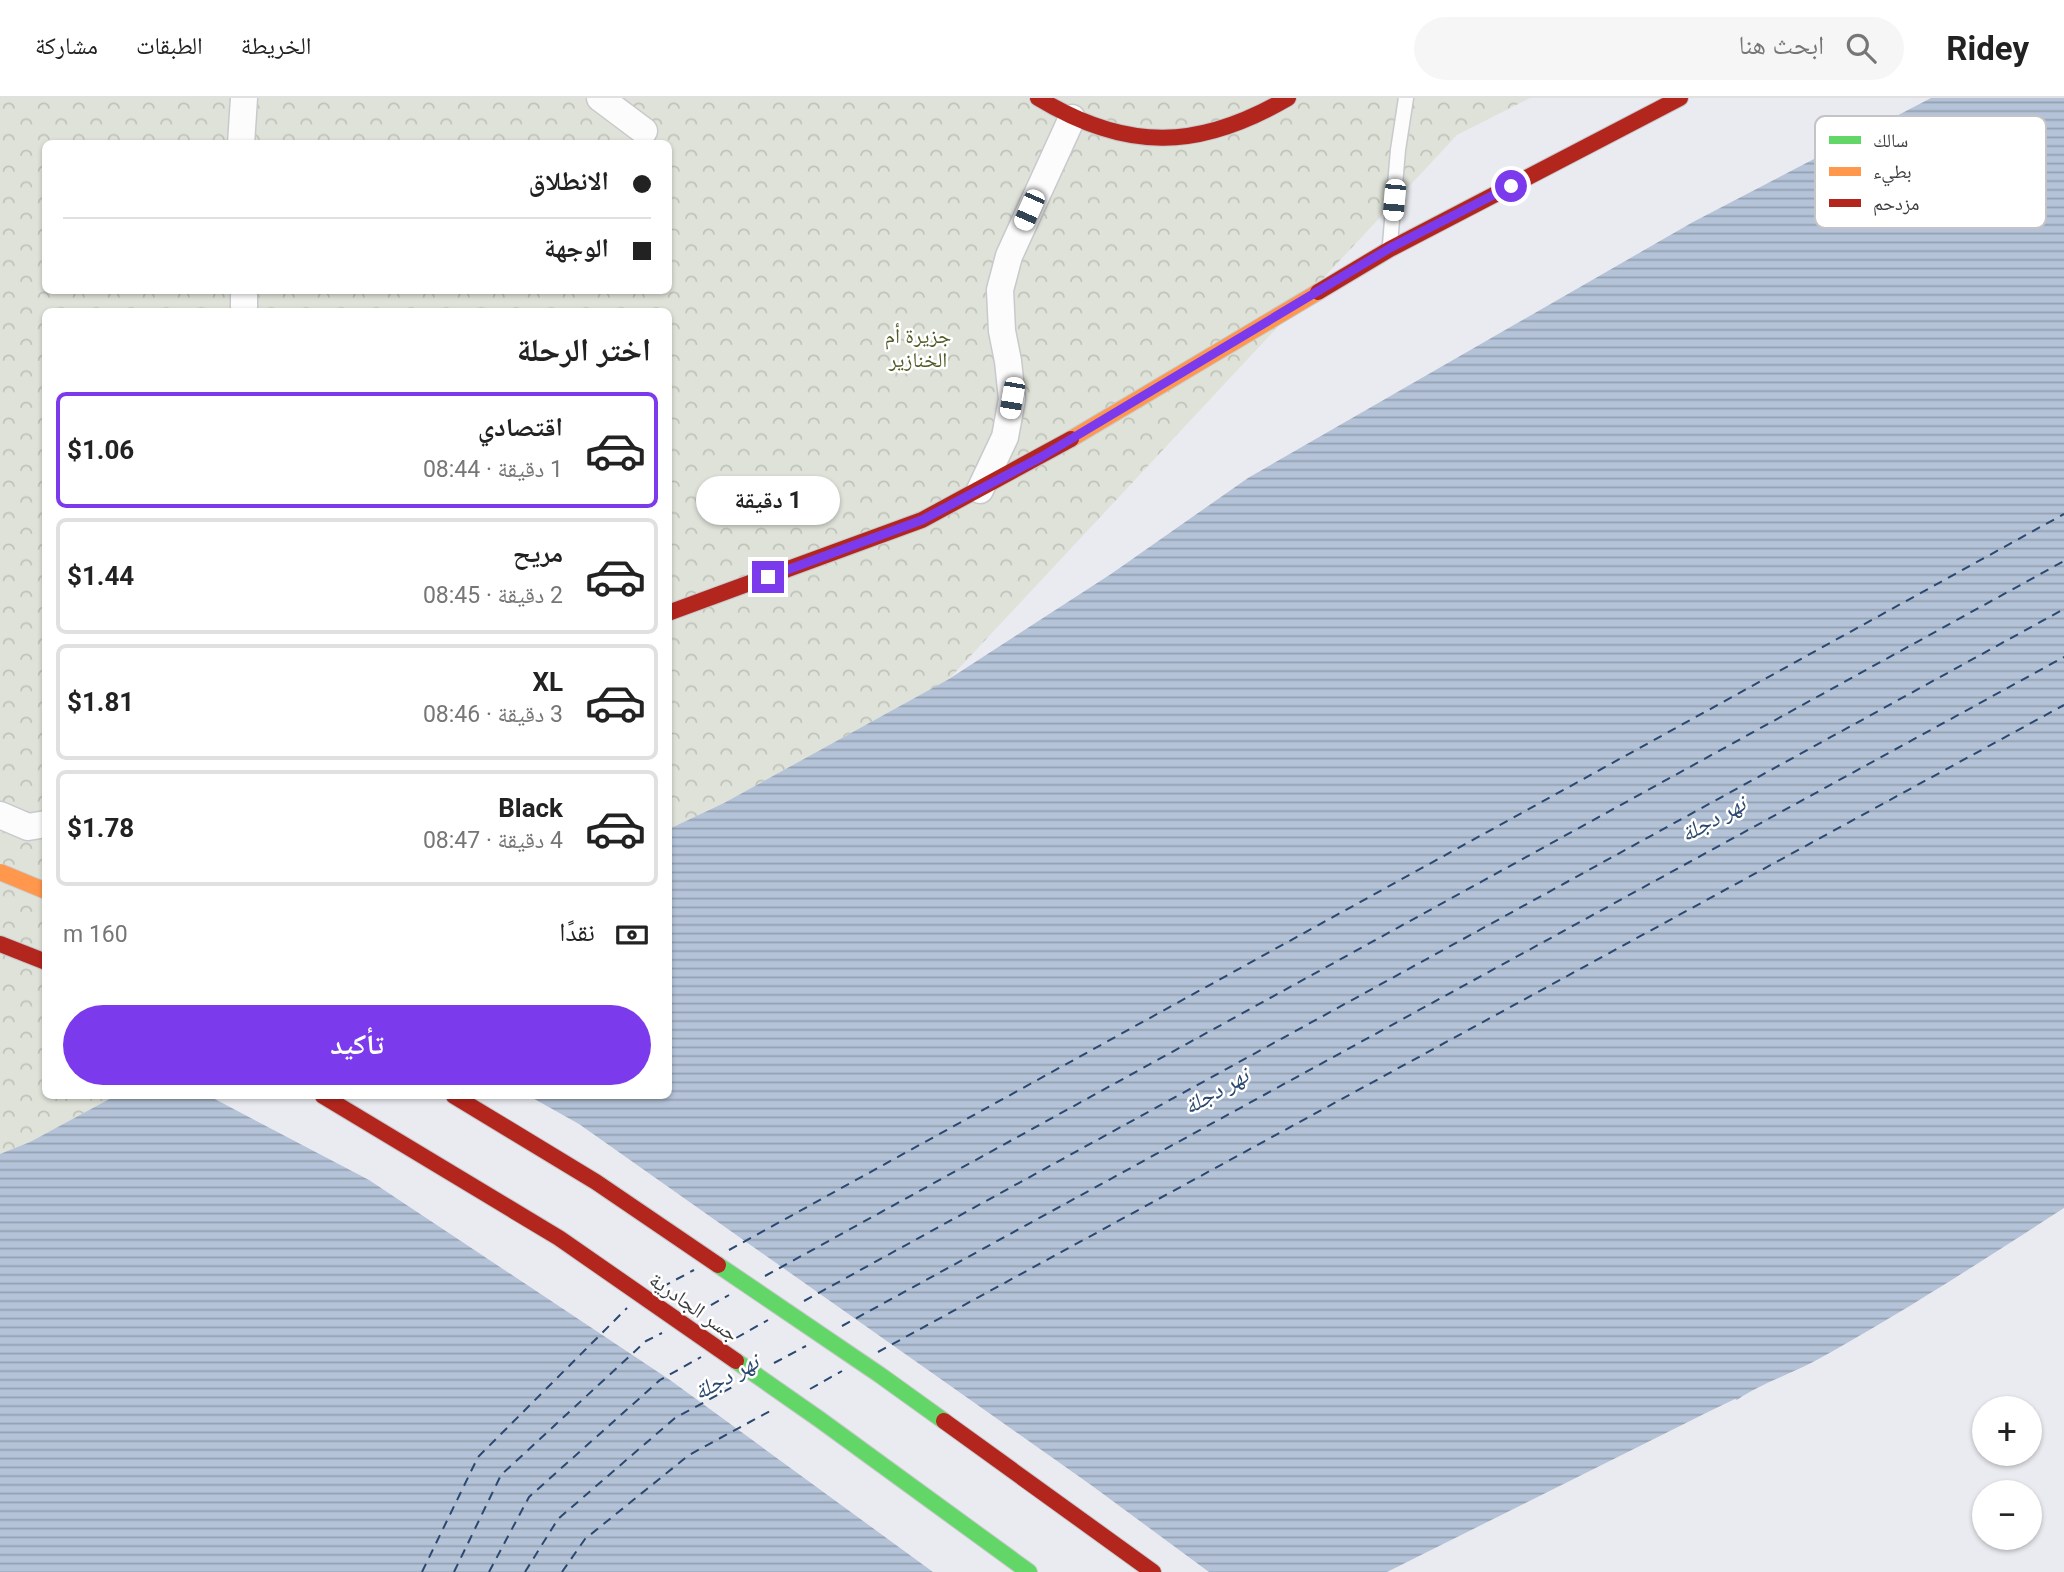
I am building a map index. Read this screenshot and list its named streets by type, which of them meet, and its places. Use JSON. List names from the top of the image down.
{
  "streets": {
    "main road": ["جسر الجادرية"]
  },
  "water": ["نهر دجلة"],
  "parks": ["جزيرة أم الخنازير"],
  "legend": ["سالك", "بطيء", "مزدحم"],
  "page": {
    "header": "Ridey",
    "search": "ابحث هنا",
    "nav": ["الخريطة", "الطبقات", "مشاركة"],
    "banner": ["الانطلاق", "الوجهة"],
    "heading": "اختر الرحلة",
    "list": [
      {
        "name": "اقتصادي",
        "note": "1 دقيقة · 08:44",
        "value": "$1.06"
      },
      {
        "name": "مريح",
        "note": "2 دقيقة · 08:45",
        "value": "$1.44"
      },
      {
        "name": "XL",
        "note": "3 دقيقة · 08:46",
        "value": "$1.81"
      },
      {
        "name": "Black",
        "note": "4 دقيقة · 08:47",
        "value": "$1.78"
      }
    ],
    "bubble": "1 دقيقة",
    "pay": ["نقدًا", "160 m"],
    "buttons": "تأكيد",
    "map_buttons": ["+", "−"]
  }
}
